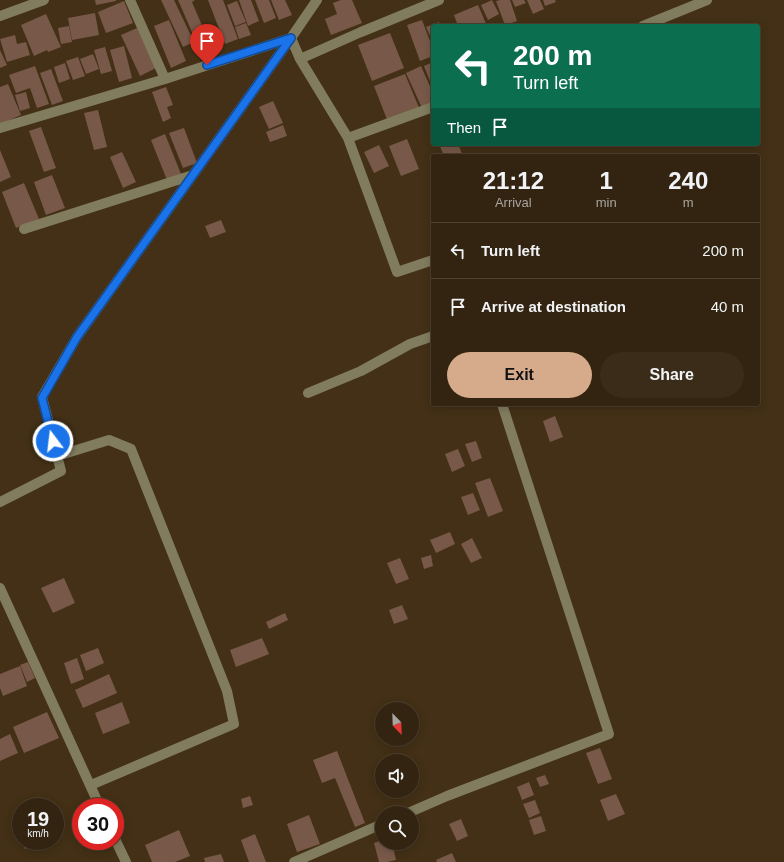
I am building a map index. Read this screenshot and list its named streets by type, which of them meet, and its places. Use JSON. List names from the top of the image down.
{
  "north": "bottom right",
  "page": {
    "turn": ["200 m", "Turn left"],
    "then": "Then",
    "eta": [
      "21:12",
      "Arrival",
      "1",
      "min",
      "240",
      "m"
    ],
    "list": [
      {
        "name": "Turn left",
        "value": "200 m"
      },
      {
        "name": "Arrive at destination",
        "value": "40 m"
      }
    ],
    "buttons": ["Exit", "Share"],
    "speed": "19 km/h",
    "limit": "30"
  }
}
